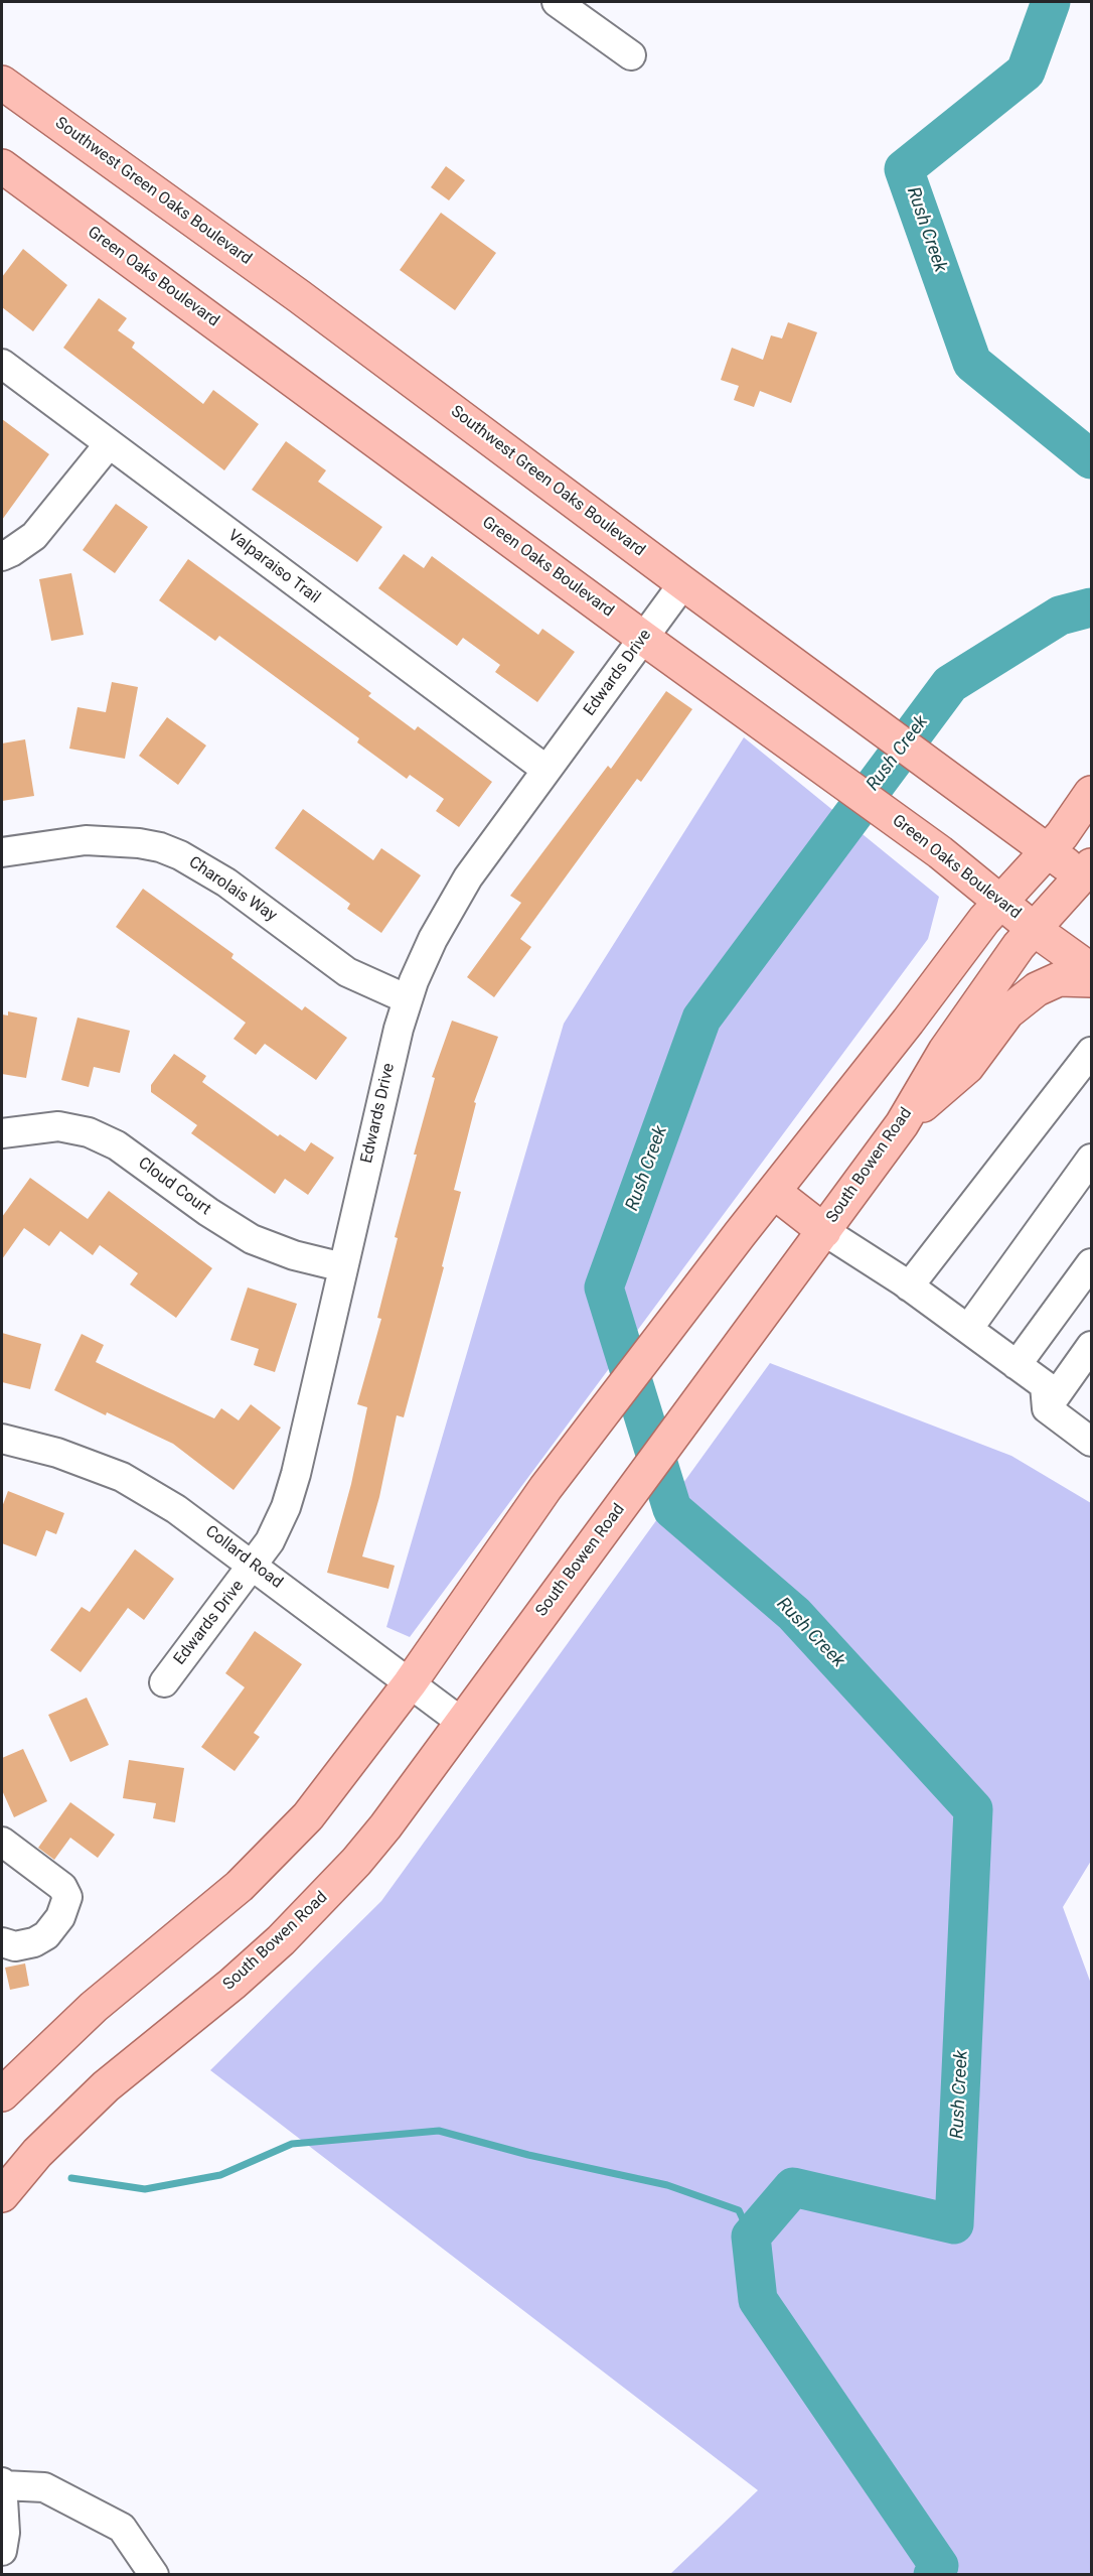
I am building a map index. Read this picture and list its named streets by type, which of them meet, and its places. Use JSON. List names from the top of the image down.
{
  "streets": {
    "main road": ["Southwest Green Oaks Boulevard", "Green Oaks Boulevard", "South Bowen Road"],
    "street": [
      "Valparaiso Trail",
      "Edwards Drive",
      "Charolais Way",
      "Cloud Court",
      "Collard Road"
    ]
  },
  "crossings": [
    ["Southwest Green Oaks Boulevard", "Edwards Drive"],
    ["Southwest Green Oaks Boulevard", "South Bowen Road"],
    ["Green Oaks Boulevard", "Edwards Drive"],
    ["Green Oaks Boulevard", "South Bowen Road"],
    ["Valparaiso Trail", "Edwards Drive"],
    ["Edwards Drive", "Charolais Way"],
    ["Edwards Drive", "Cloud Court"],
    ["Edwards Drive", "Collard Road"],
    ["South Bowen Road", "Collard Road"]
  ],
  "water": ["Rush Creek"]
}
